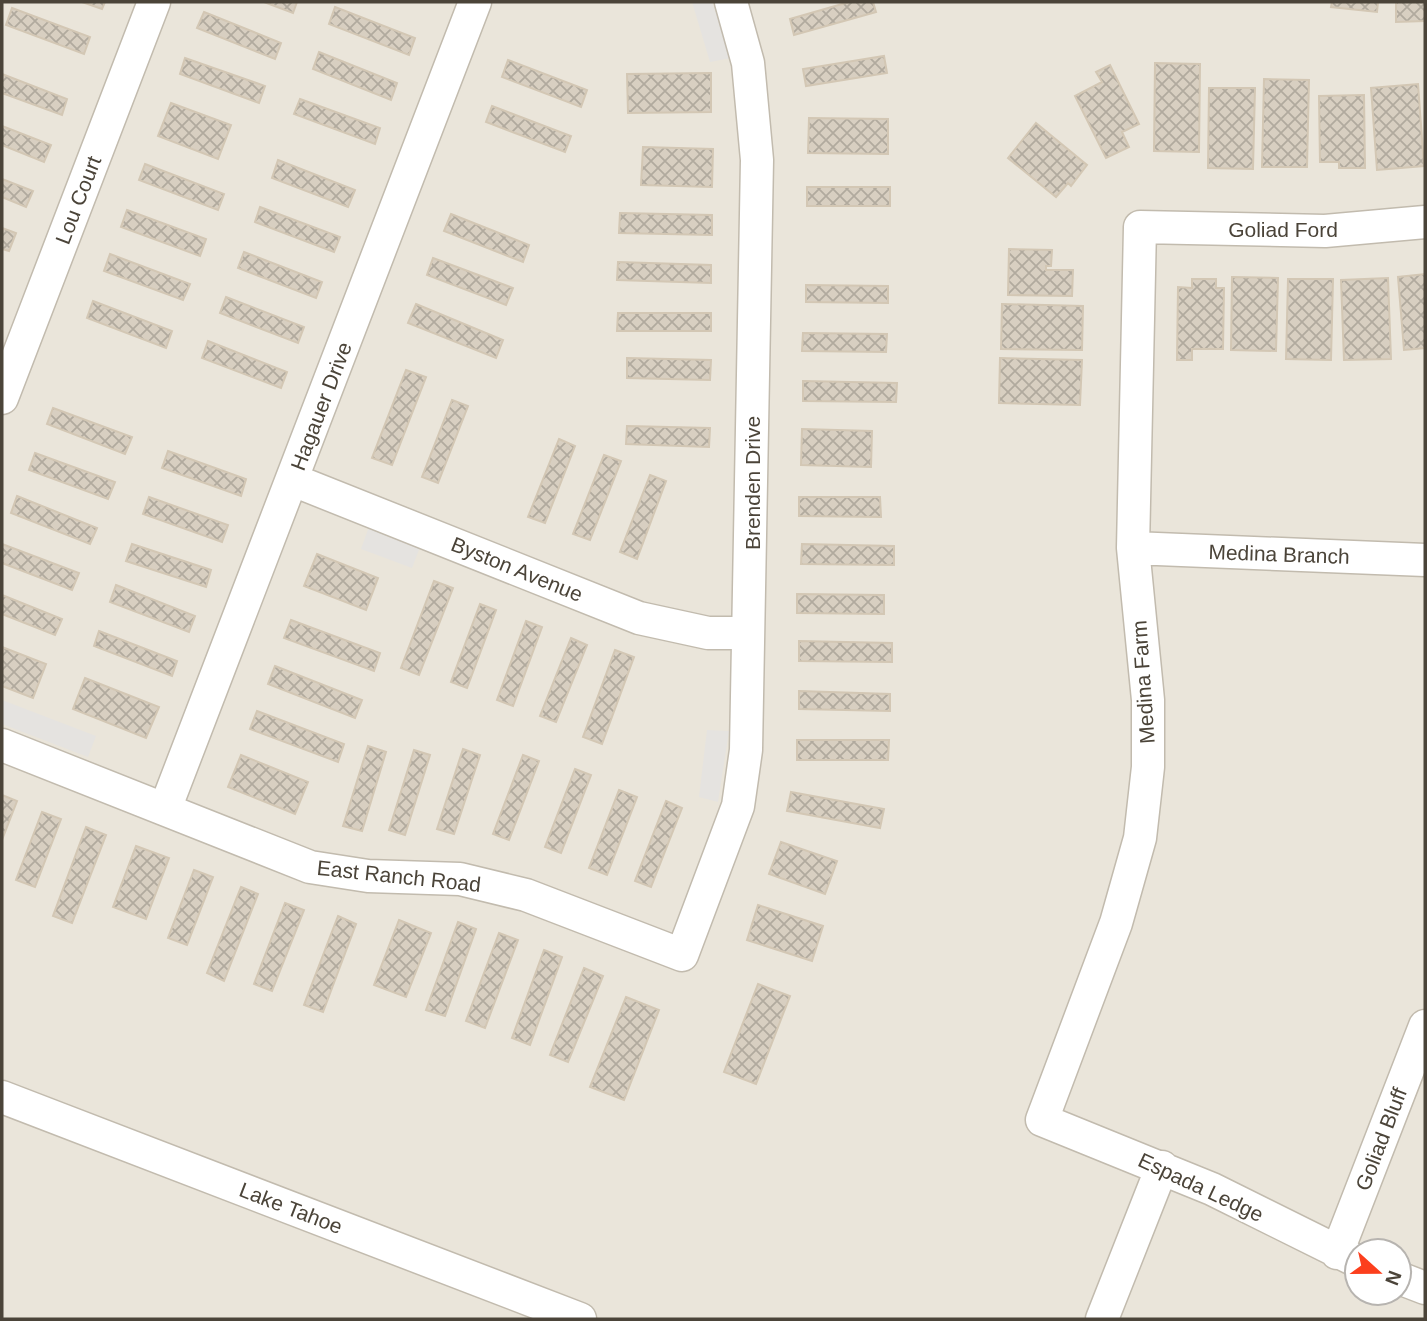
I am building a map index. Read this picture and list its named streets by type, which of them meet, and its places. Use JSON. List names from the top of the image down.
{
  "streets": {
    "street": [
      "Lou Court",
      "Goliad Ford",
      "Hagauer Drive",
      "Brenden Drive",
      "Medina Branch",
      "Byston Avenue",
      "Medina Farm",
      "East Ranch Road",
      "Goliad Bluff",
      "Espada Ledge",
      "Lake Tahoe"
    ]
  },
  "crossings": [
    ["Goliad Ford", "Medina Farm"],
    ["Hagauer Drive", "Byston Avenue"],
    ["Hagauer Drive", "East Ranch Road"],
    ["Brenden Drive", "Byston Avenue"],
    ["Brenden Drive", "East Ranch Road"],
    ["Medina Branch", "Medina Farm"],
    ["Medina Farm", "Espada Ledge"]
  ],
  "north": "right"
}
